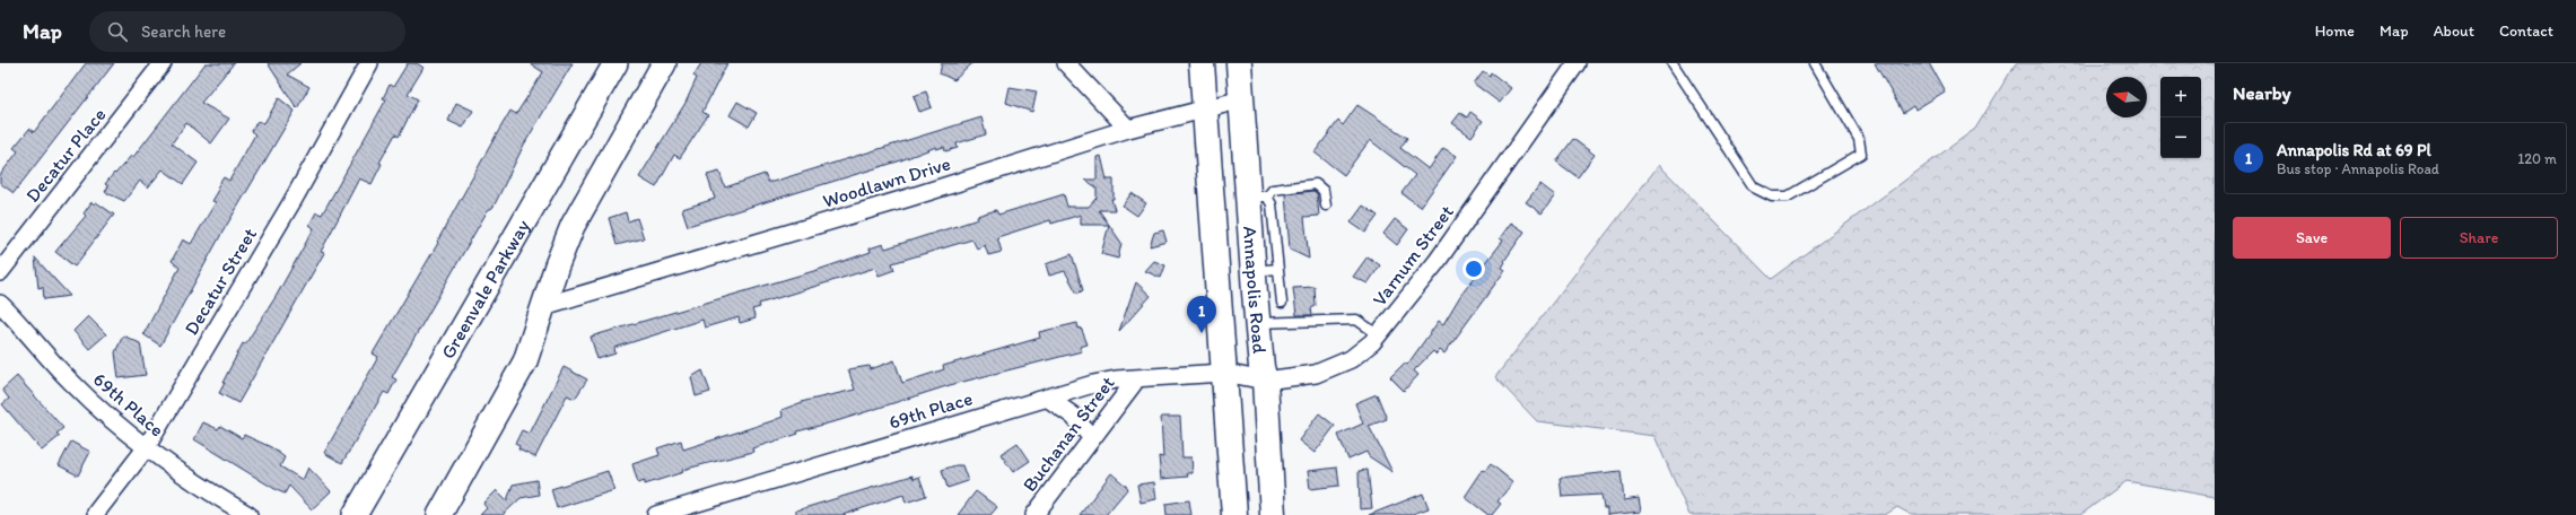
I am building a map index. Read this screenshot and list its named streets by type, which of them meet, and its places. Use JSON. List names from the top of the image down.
{
  "streets": {
    "main road": ["Annapolis Road"],
    "street": [
      "Decatur Place",
      "Woodlawn Drive",
      "Varnum Street",
      "Decatur Street",
      "Greenvale Parkway",
      "69th Place",
      "Buchanan Street"
    ]
  },
  "crossings": [
    ["Woodlawn Drive", "Annapolis Road"],
    ["Varnum Street", "Annapolis Road"],
    ["Varnum Street", "69th Place"],
    ["Decatur Street", "69th Place"],
    ["Annapolis Road", "69th Place"],
    ["69th Place", "Buchanan Street"]
  ],
  "north": "left",
  "page": {
    "header": "Map",
    "search": "Search here",
    "nav": [
      "Home",
      "Map",
      "About",
      "Contact"
    ],
    "heading": "Nearby",
    "map_buttons": ["+", "−"],
    "list": [
      {
        "mark": "1",
        "name": "Annapolis Rd at 69 Pl",
        "note": "Bus stop · Annapolis Road",
        "value": "120 m"
      }
    ],
    "buttons": ["Save", "Share"],
    "pins": "1"
  }
}
